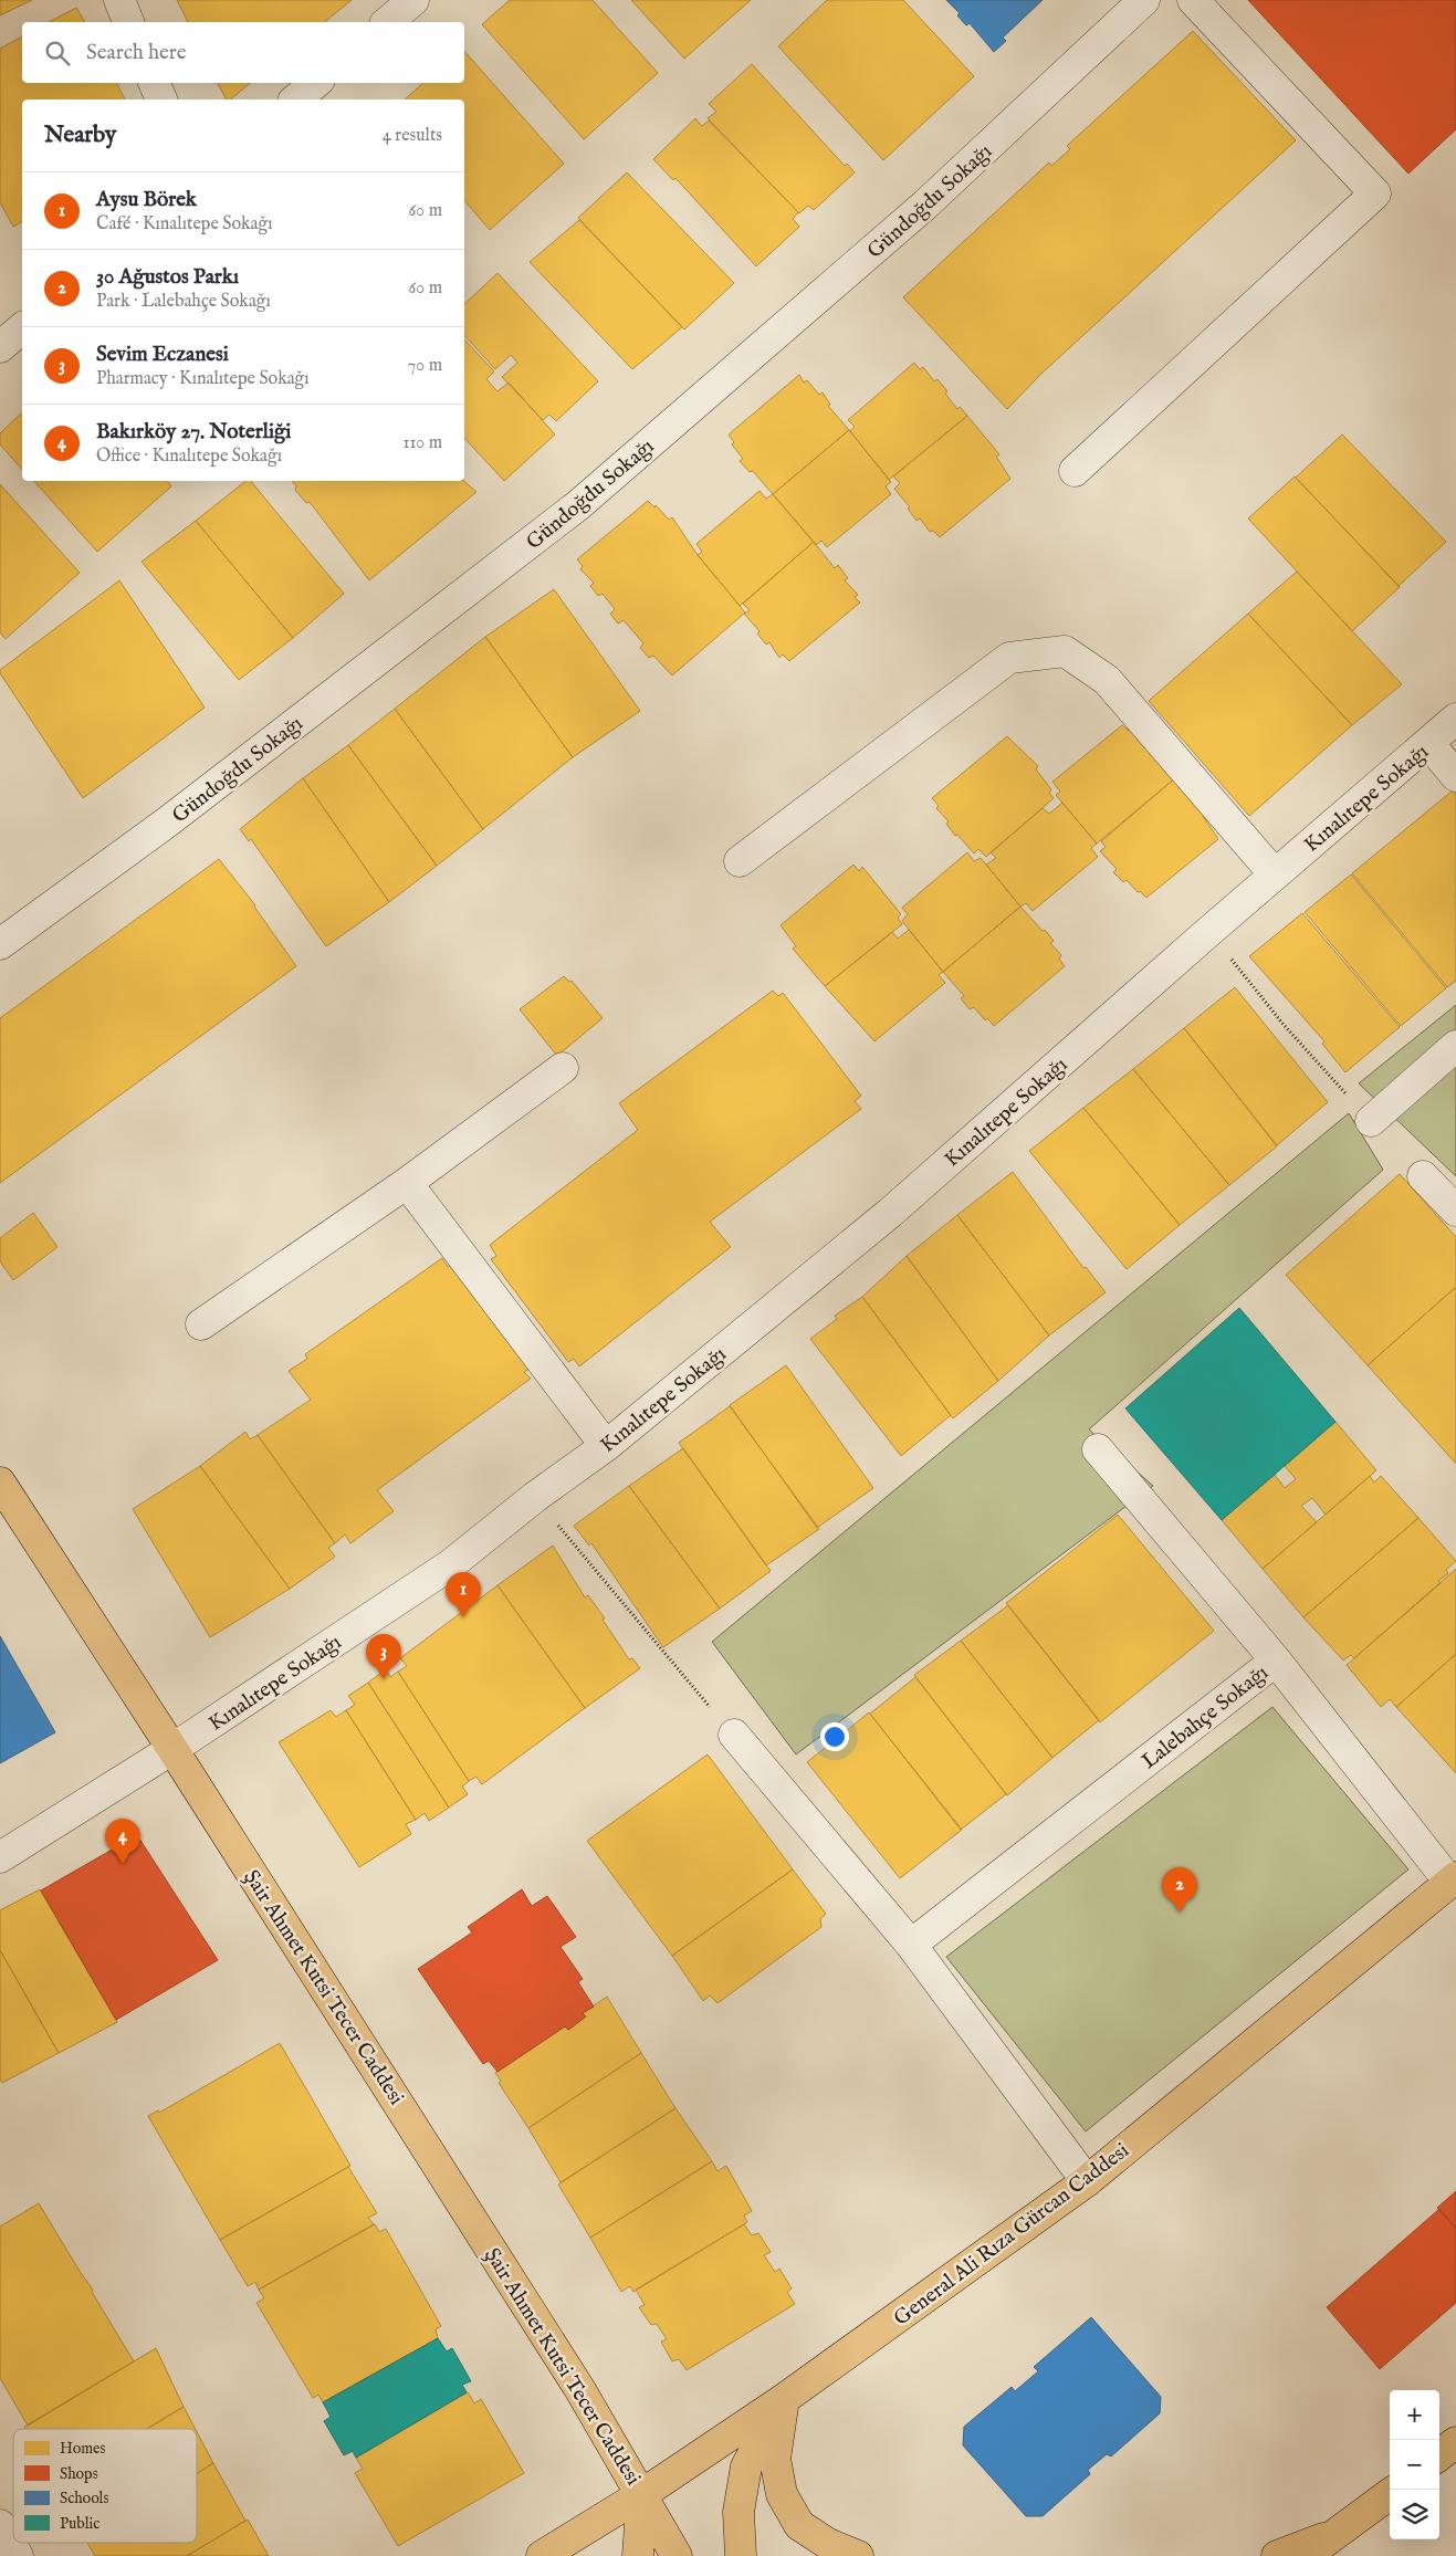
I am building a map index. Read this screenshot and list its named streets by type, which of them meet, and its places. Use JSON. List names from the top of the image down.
{
  "streets": {
    "main road": ["Şair Ahmet Kutsi Tecer Caddesi", "General Ali Rıza Gürcan Caddesi"],
    "street": ["Gündoğdu Sokağı", "Kınalıtepe Sokağı", "Lalebahçe Sokağı"]
  },
  "crossings": [
    ["Kınalıtepe Sokağı", "Şair Ahmet Kutsi Tecer Caddesi"],
    ["Lalebahçe Sokağı", "General Ali Rıza Gürcan Caddesi"],
    ["Şair Ahmet Kutsi Tecer Caddesi", "General Ali Rıza Gürcan Caddesi"]
  ],
  "legend": [
    "Homes",
    "Shops",
    "Schools",
    "Public"
  ],
  "page": {
    "search": "Search here",
    "heading": ["Nearby", "4 results"],
    "list": [
      {
        "mark": "1",
        "name": "Aysu Börek",
        "note": "Café · Kınalıtepe Sokağı",
        "value": "60 m"
      },
      {
        "mark": "2",
        "name": "30 Ağustos Parkı",
        "note": "Park · Lalebahçe Sokağı",
        "value": "60 m"
      },
      {
        "mark": "3",
        "name": "Sevim Eczanesi",
        "note": "Pharmacy · Kınalıtepe Sokağı",
        "value": "70 m"
      },
      {
        "mark": "4",
        "name": "Bakırköy 27. Noterliği",
        "note": "Office · Kınalıtepe Sokağı",
        "value": "110 m"
      }
    ],
    "pins": [
      "1",
      "3",
      "4",
      "2"
    ],
    "map_buttons": ["+", "−"]
  }
}
